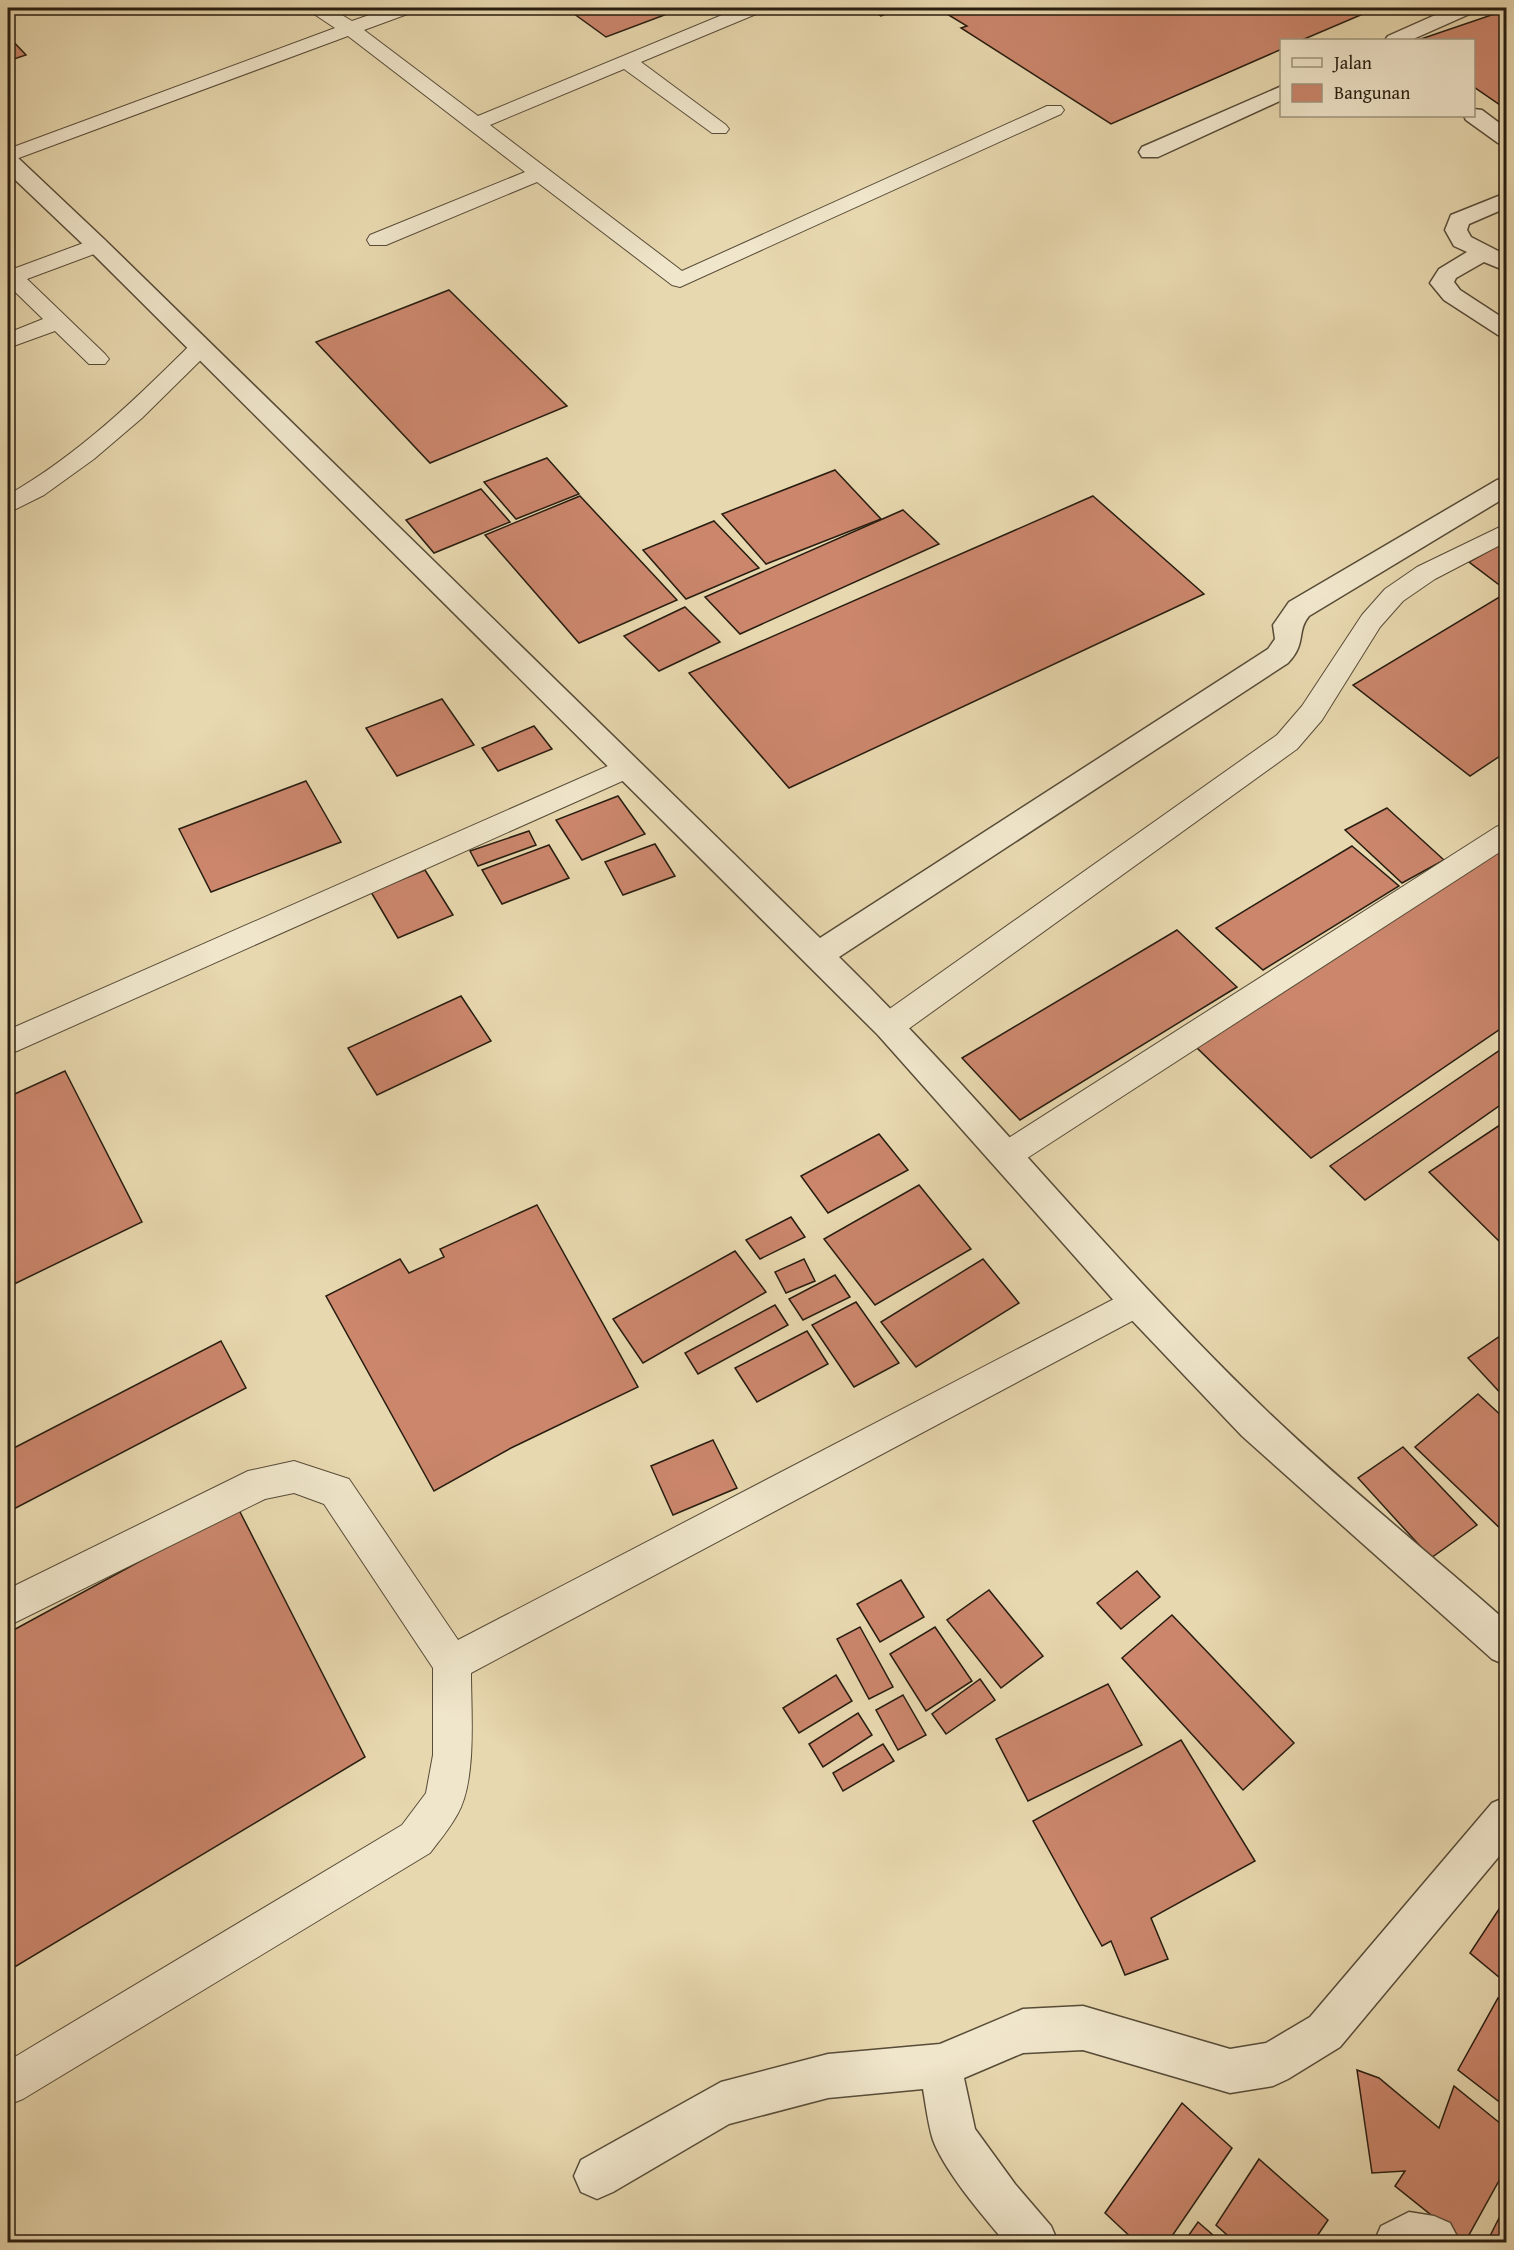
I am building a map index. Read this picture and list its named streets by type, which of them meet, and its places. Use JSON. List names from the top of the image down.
{
  "legend": ["Jalan", "Bangunan"]
}
